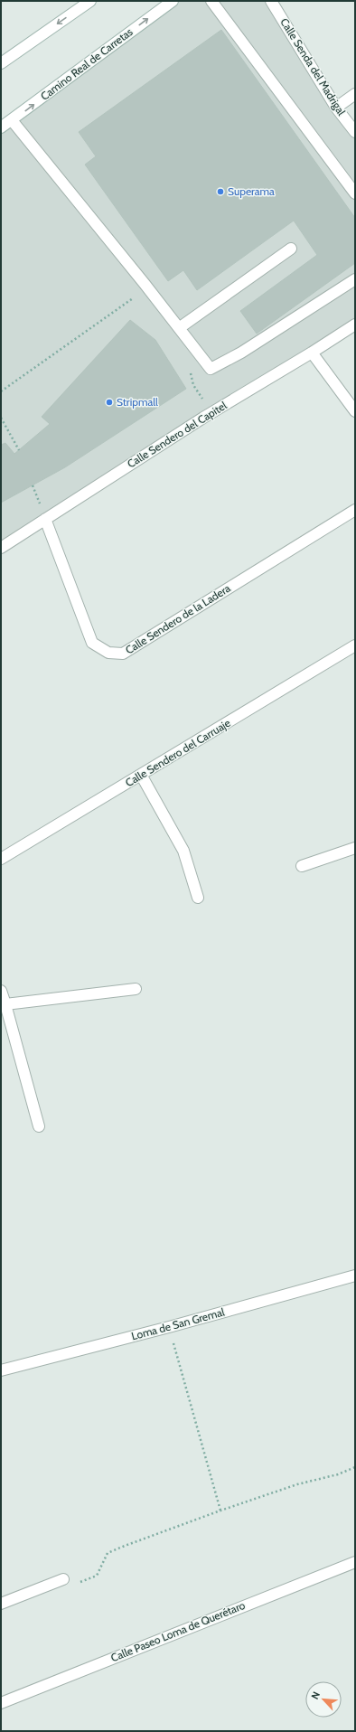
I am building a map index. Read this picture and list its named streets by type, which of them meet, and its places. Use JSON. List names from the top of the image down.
{
  "streets": {
    "street": [
      "Camino Real de Carretas",
      "Calle Senda del Madrigal",
      "Calle Sendero del Capitel",
      "Calle Sendero de la Ladera",
      "Calle Sendero del Carruaje",
      "Loma de San Gremal",
      "Calle Paseo Loma de Querétaro"
    ]
  },
  "crossings": [
    ["Calle Sendero del Capitel", "Calle Sendero de la Ladera"]
  ],
  "places": ["Superama", "Stripmall"],
  "north": "top left"
}
